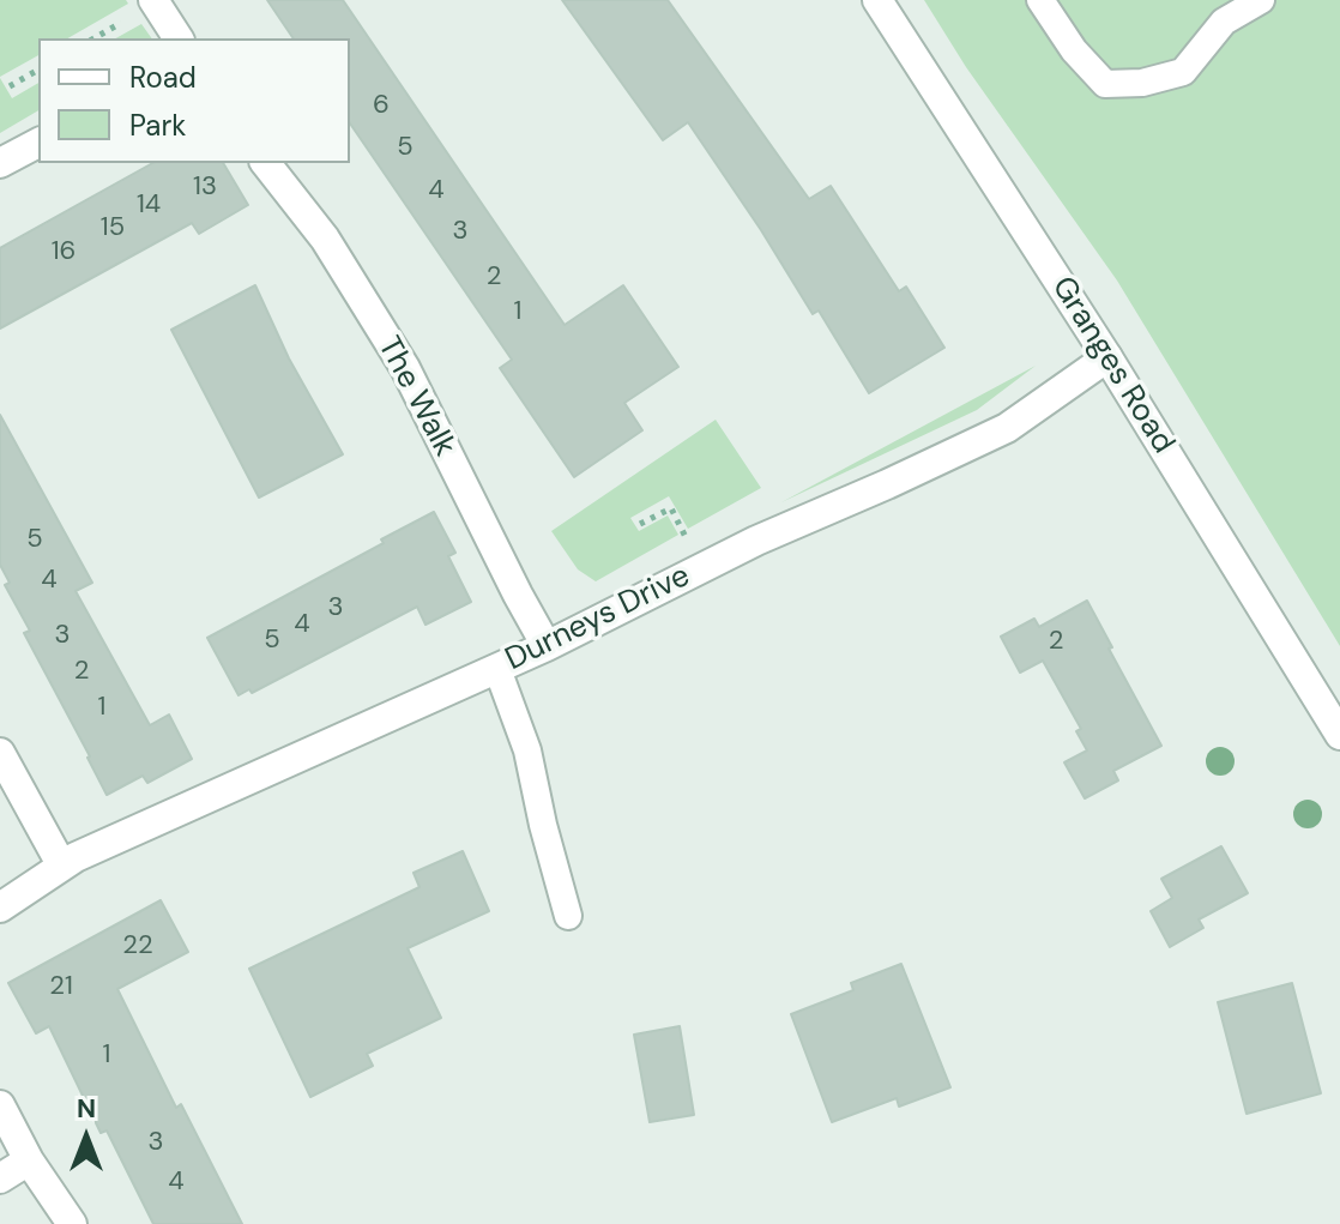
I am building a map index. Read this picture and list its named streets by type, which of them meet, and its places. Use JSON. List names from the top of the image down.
{
  "streets": {
    "street": ["Granges Road", "The Walk", "Durneys Drive"]
  },
  "crossings": [
    ["Granges Road", "Durneys Drive"],
    ["The Walk", "Durneys Drive"]
  ],
  "house_numbers": [
    "6",
    "5",
    "13",
    "4",
    "14",
    "15",
    "3",
    "16",
    "2",
    "1",
    "5",
    "4",
    "3",
    "4",
    "3",
    "5",
    "2",
    "2",
    "1",
    "22",
    "21",
    "1",
    "3",
    "4"
  ],
  "legend": ["Road", "Park"],
  "north": "top"
}
